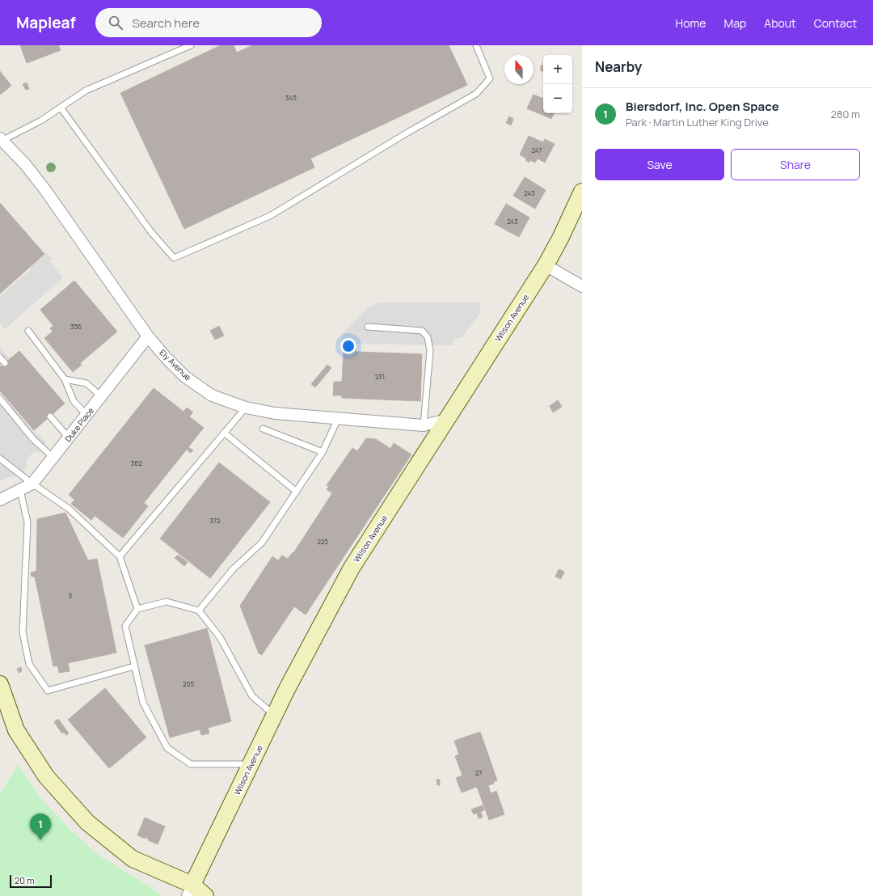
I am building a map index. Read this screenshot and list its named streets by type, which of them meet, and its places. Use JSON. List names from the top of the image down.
{
  "streets": {
    "main road": ["Wilson Avenue"],
    "street": ["Ely Avenue", "Duke Place"]
  },
  "crossings": [
    ["Wilson Avenue", "Ely Avenue"],
    ["Ely Avenue", "Duke Place"]
  ],
  "house_numbers": [
    "345",
    "247",
    "245",
    "243",
    "356",
    "231",
    "362",
    "372",
    "225",
    "3",
    "205",
    "27"
  ],
  "scale_bar": "20 m",
  "north": "top",
  "page": {
    "header": "Mapleaf",
    "search": "Search here",
    "nav": [
      "Home",
      "Map",
      "About",
      "Contact"
    ],
    "heading": "Nearby",
    "map_buttons": ["+", "−"],
    "list": [
      {
        "mark": "1",
        "name": "Biersdorf, Inc. Open Space",
        "note": "Park · Martin Luther King Drive",
        "value": "280 m"
      }
    ],
    "buttons": ["Save", "Share"],
    "pins": "1",
    "scale": "20 m"
  }
}
